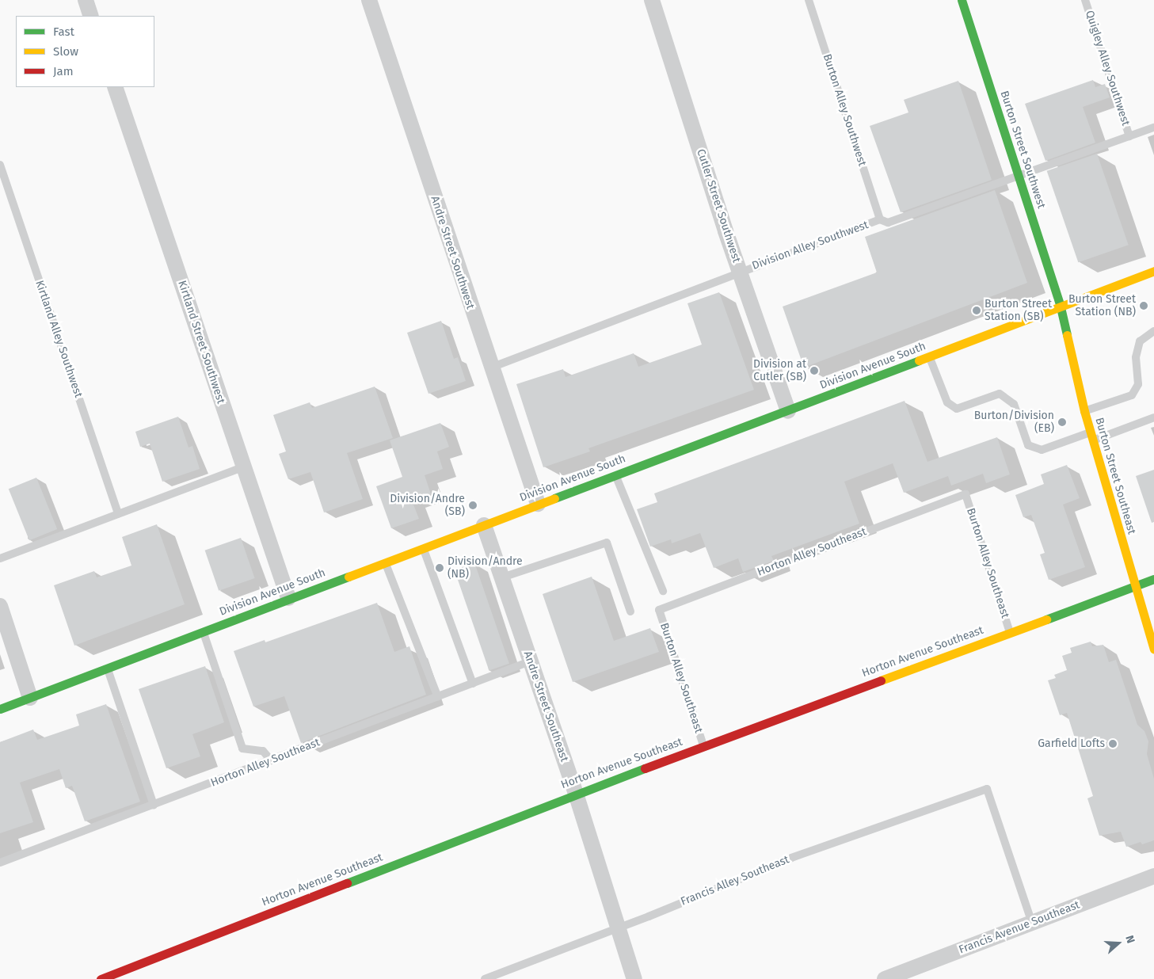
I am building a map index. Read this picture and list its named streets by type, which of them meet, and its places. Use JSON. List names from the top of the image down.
{
  "streets": {
    "main road": [
      "Burton Street Southwest",
      "Division Avenue South",
      "Burton Street Southeast",
      "Horton Avenue Southeast"
    ],
    "street": [
      "Cutler Street Southwest",
      "Andre Street Southwest",
      "Kirtland Street Southwest",
      "Andre Street Southeast",
      "Francis Avenue Southeast"
    ],
    "lane": [
      "Quigley Alley Southwest",
      "Burton Alley Southwest",
      "Division Alley Southwest",
      "Kirtland Alley Southwest",
      "Horton Alley Southeast",
      "Burton Alley Southeast",
      "Francis Alley Southeast"
    ]
  },
  "crossings": [
    ["Quigley Alley Southwest", "Division Alley Southwest"],
    ["Burton Alley Southwest", "Division Alley Southwest"],
    ["Burton Street Southwest", "Division Alley Southwest"],
    ["Burton Street Southwest", "Division Avenue South"],
    ["Burton Street Southwest", "Burton Street Southeast"],
    ["Cutler Street Southwest", "Division Alley Southwest"],
    ["Cutler Street Southwest", "Division Avenue South"],
    ["Division Alley Southwest", "Andre Street Southwest"],
    ["Andre Street Southwest", "Division Avenue South"],
    ["Kirtland Street Southwest", "Division Avenue South"],
    ["Division Avenue South", "Burton Street Southeast"],
    ["Division Avenue South", "Andre Street Southeast"],
    ["Burton Street Southeast", "Horton Avenue Southeast"],
    ["Horton Alley Southeast", "Burton Alley Southeast"],
    ["Horton Alley Southeast", "Andre Street Southeast"],
    ["Burton Alley Southeast", "Horton Avenue Southeast"],
    ["Horton Avenue Southeast", "Andre Street Southeast"],
    ["Andre Street Southeast", "Francis Alley Southeast"],
    ["Francis Alley Southeast", "Francis Avenue Southeast"]
  ],
  "places": [
    "Burton Street Station (NB)",
    "Burton Street Station (SB)",
    "Division at Cutler (SB)",
    "Burton/Division (EB)",
    "Division/Andre (SB)",
    "Division/Andre (NB)",
    "Garfield Lofts"
  ],
  "legend": ["Fast", "Slow", "Jam"],
  "north": "right"
}
